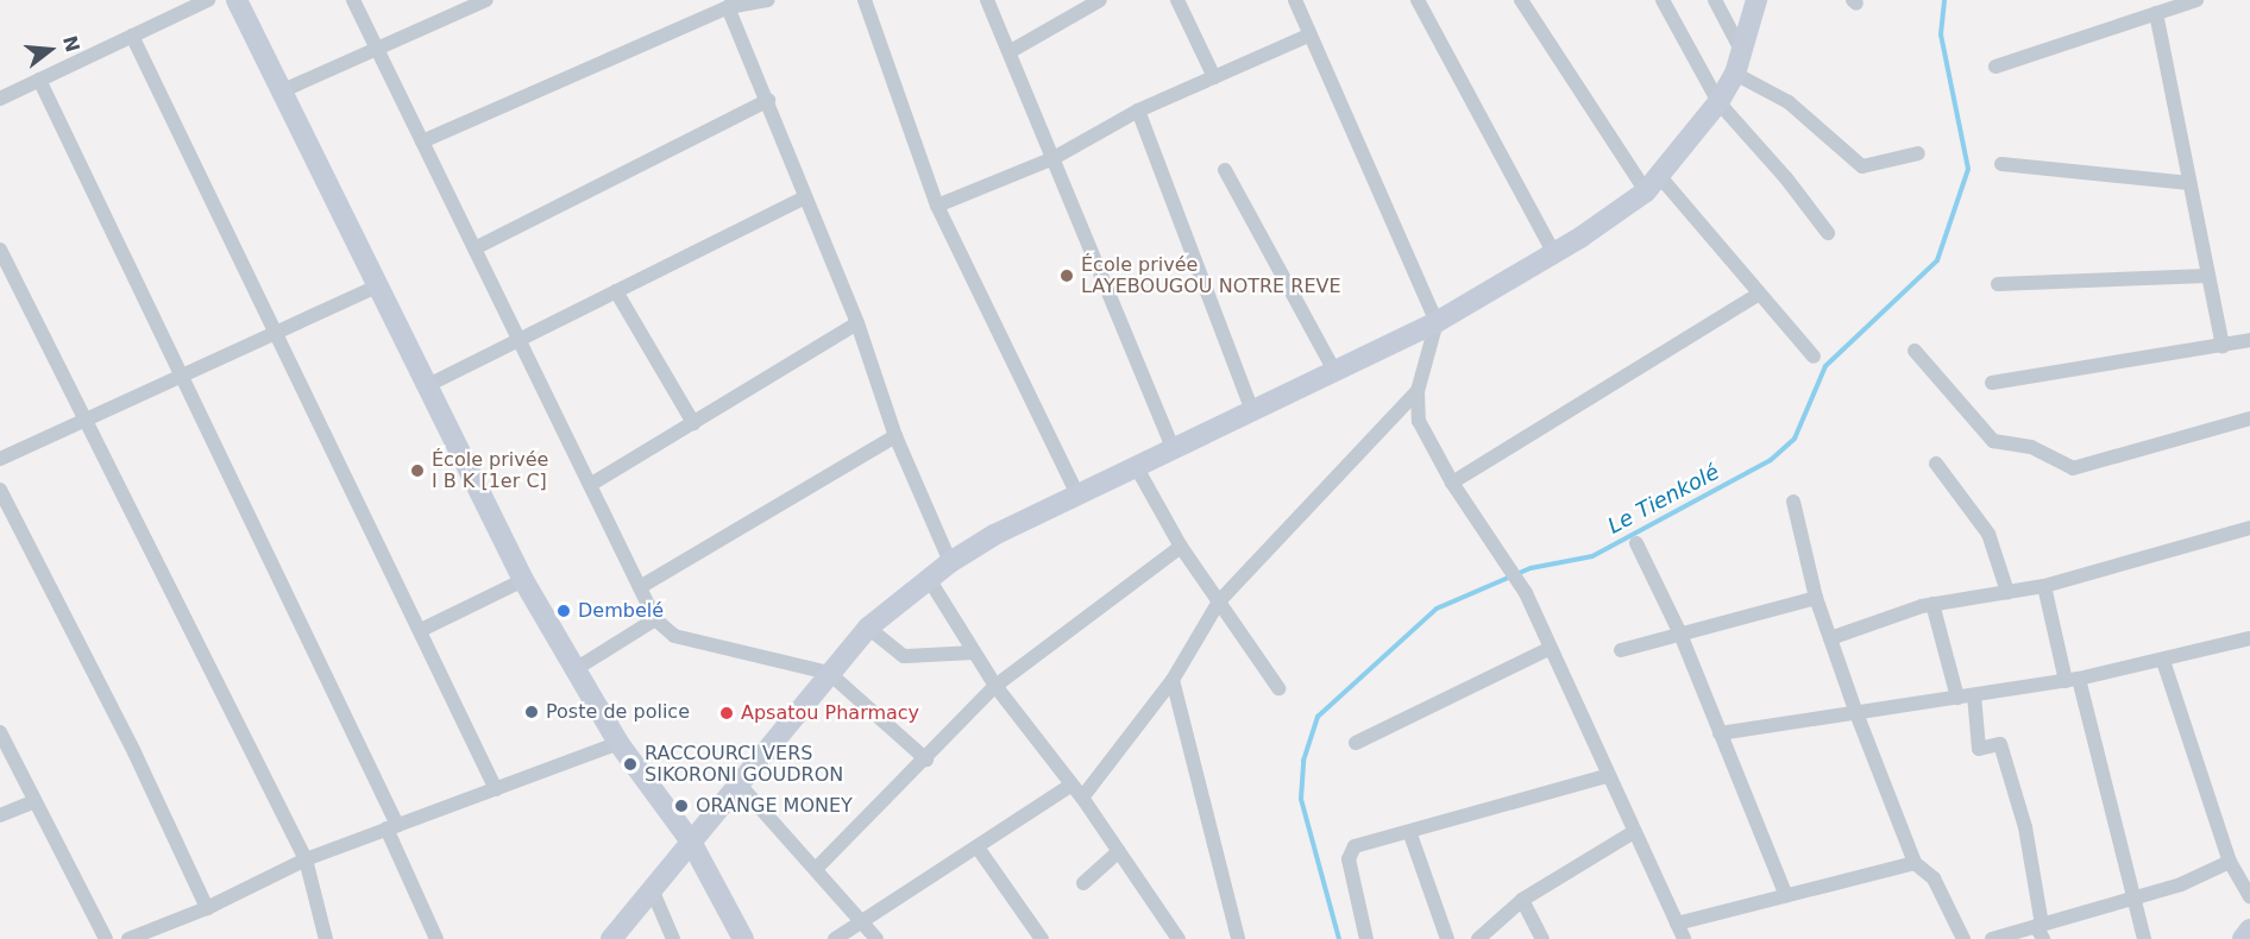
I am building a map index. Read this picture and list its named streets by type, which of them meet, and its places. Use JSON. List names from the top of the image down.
{
  "water": ["Le Tienkolé"],
  "places": [
    "École privée LAYEBOUGOU NOTRE REVE",
    "École privée I B K [1er C]",
    "Dembelé",
    "Poste de police",
    "Apsatou Pharmacy",
    "RACCOURCI VERS SIKORONI GOUDRON",
    "ORANGE MONEY"
  ],
  "north": "right"
}
